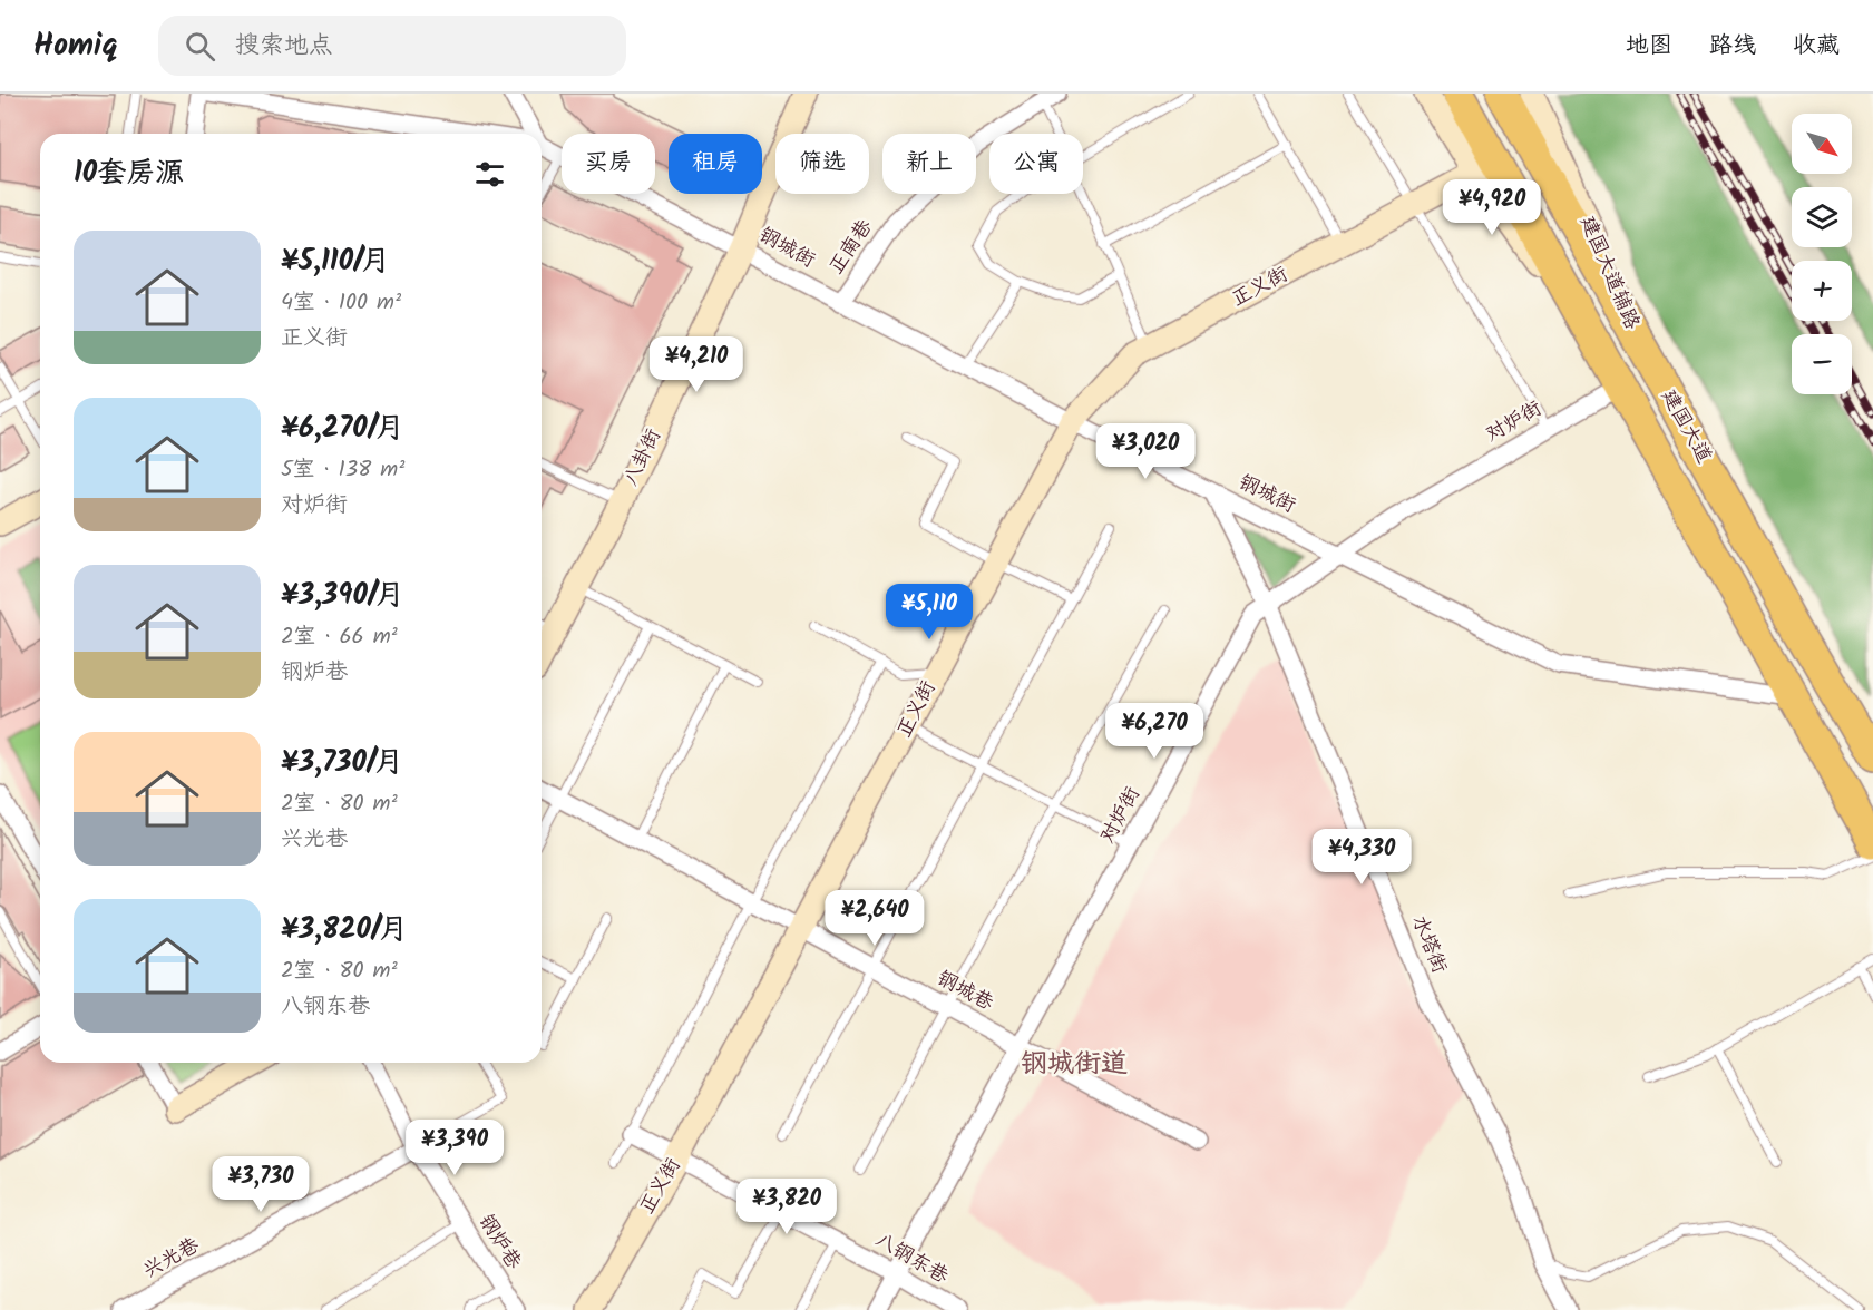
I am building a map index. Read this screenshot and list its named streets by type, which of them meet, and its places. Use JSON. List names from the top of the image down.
{
  "streets": {
    "highway": ["建国大道"],
    "street": [
      "正南巷",
      "钢城街",
      "建国大道辅路",
      "正义街",
      "对炉街",
      "八卦街",
      "水塔街",
      "钢城巷",
      "钢炉巷",
      "兴光巷",
      "八钢东巷"
    ]
  },
  "crossings": [
    ["正南巷", "钢城街"],
    ["钢城街", "正义街"],
    ["钢城街", "对炉街"],
    ["钢城街", "八卦街"],
    ["钢城街", "水塔街"],
    ["建国大道辅路", "正义街"],
    ["建国大道辅路", "建国大道"],
    ["正义街", "钢城巷"],
    ["正义街", "八钢东巷"],
    ["对炉街", "水塔街"],
    ["对炉街", "钢城巷"],
    ["对炉街", "八钢东巷"],
    ["钢炉巷", "兴光巷"]
  ],
  "districts": ["钢城街道"],
  "north": "bottom right",
  "page": {
    "header": "Homiq",
    "search": "搜索地点",
    "nav": ["地图", "路线", "收藏"],
    "map_buttons": ["+", "−"],
    "chip": [
      "买房",
      "租房",
      "筛选",
      "新上",
      "公寓"
    ],
    "heading": "10套房源",
    "price": [
      "¥4,920",
      "¥4,210",
      "¥3,020",
      "¥5,110",
      "¥6,270",
      "¥4,330",
      "¥2,640",
      "¥3,390",
      "¥3,730",
      "¥3,820"
    ],
    "list": [
      {
        "name": "¥5,110/月",
        "note": "4室 · 100 m² · 正义街"
      },
      {
        "name": "¥6,270/月",
        "note": "5室 · 138 m² · 对炉街"
      },
      {
        "name": "¥3,390/月",
        "note": "2室 · 66 m² · 钢炉巷"
      },
      {
        "name": "¥3,730/月",
        "note": "2室 · 80 m² · 兴光巷"
      },
      {
        "name": "¥3,820/月",
        "note": "2室 · 80 m² · 八钢东巷"
      }
    ]
  }
}
